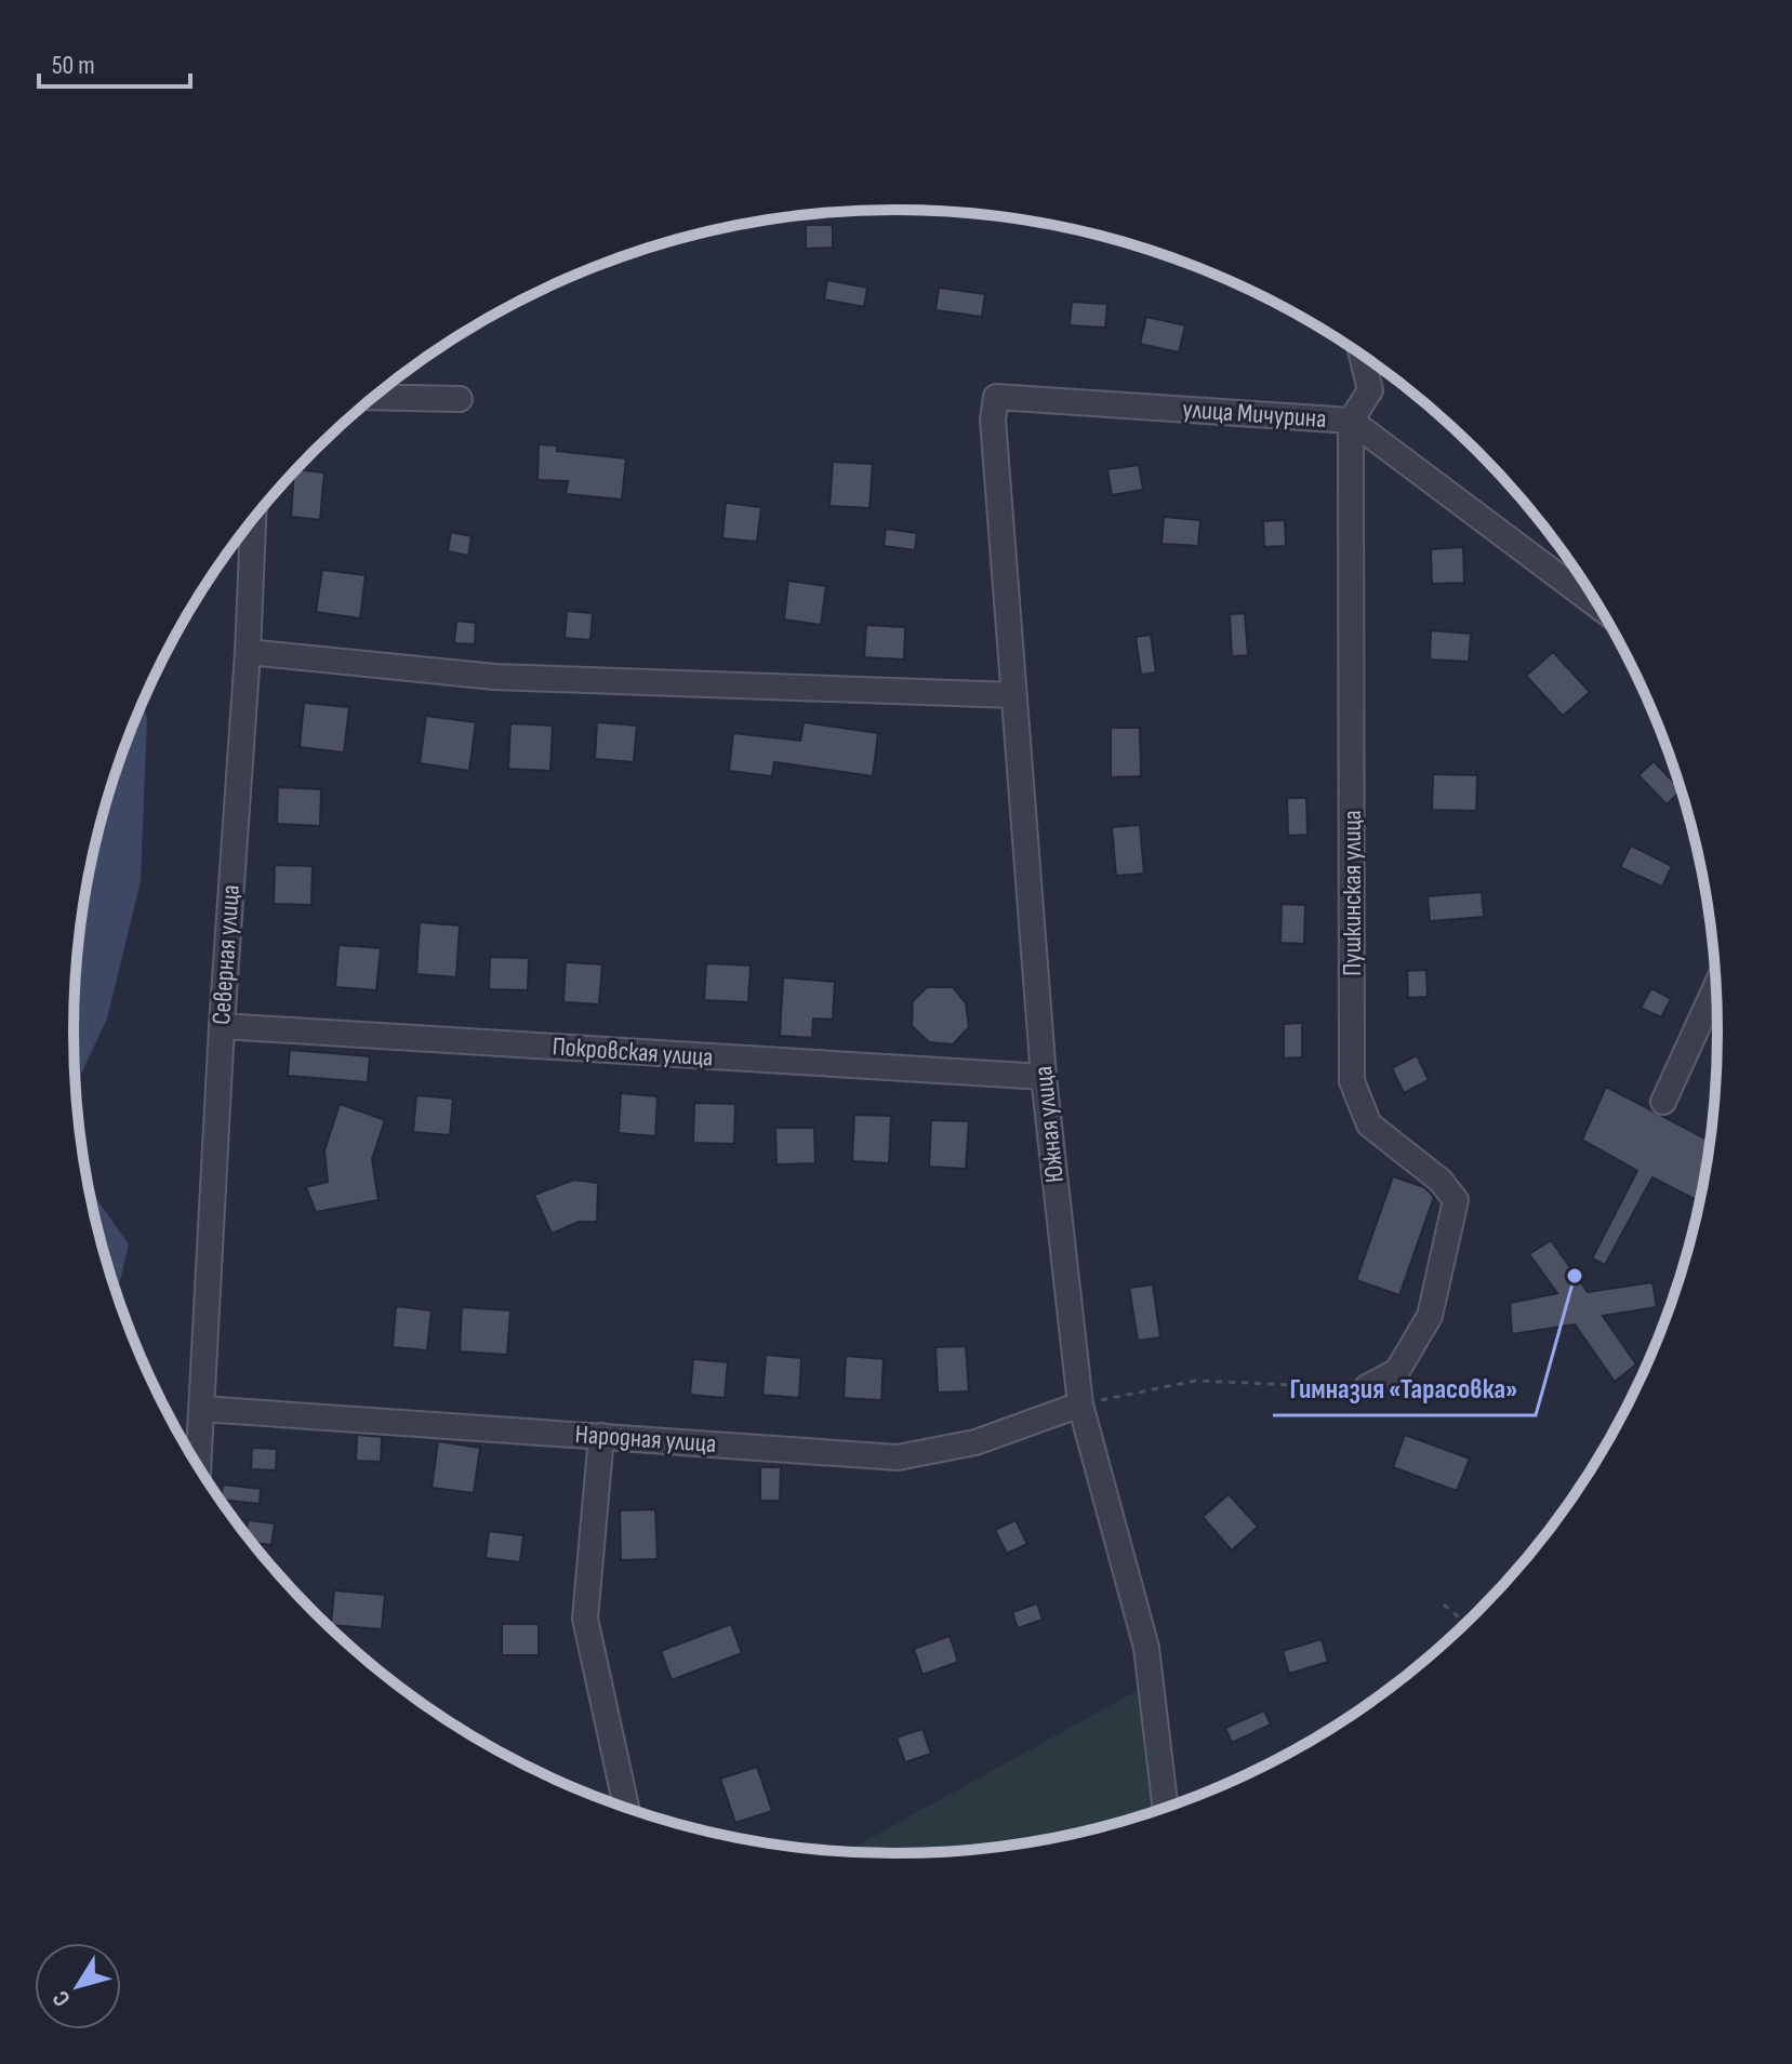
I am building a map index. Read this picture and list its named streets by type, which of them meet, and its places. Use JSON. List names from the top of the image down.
{
  "streets": {
    "street": [
      "улица Мичурина",
      "Пушкинская улица",
      "Северная улица",
      "Покровская улица",
      "Южная улица",
      "Народная улица"
    ]
  },
  "crossings": [
    ["улица Мичурина", "Пушкинская улица"],
    ["улица Мичурина", "Южная улица"],
    ["Северная улица", "Покровская улица"],
    ["Северная улица", "Народная улица"],
    ["Покровская улица", "Южная улица"],
    ["Южная улица", "Народная улица"]
  ],
  "places": ["Гимназия «Тарасовка»"],
  "scale_bar": "50 m",
  "north": "bottom left"
}
